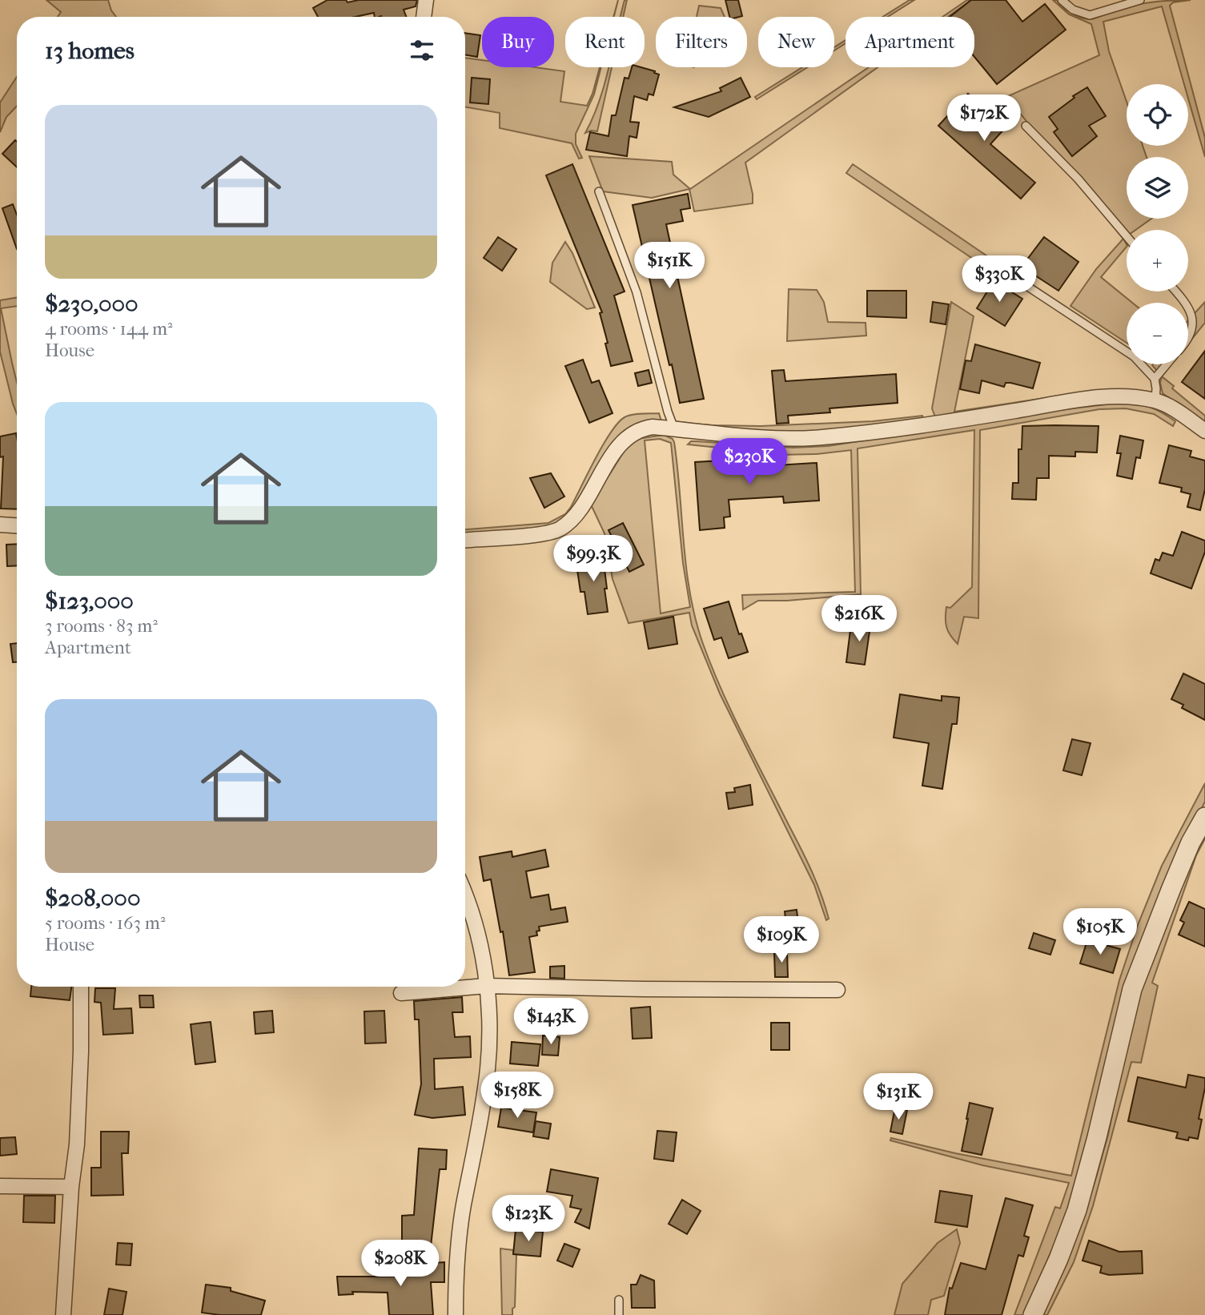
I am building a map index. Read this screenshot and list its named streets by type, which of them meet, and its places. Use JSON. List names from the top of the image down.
{
  "page": {
    "chip": [
      "Buy",
      "Rent",
      "Filters",
      "New",
      "Apartment"
    ],
    "heading": "13 homes",
    "map_buttons": ["+", "−"],
    "list": [
      {
        "name": "$230,000",
        "note": "4 rooms · 144 m² · House"
      },
      {
        "name": "$123,000",
        "note": "3 rooms · 83 m² · Apartment"
      },
      {
        "name": "$208,000",
        "note": "5 rooms · 163 m² · House"
      }
    ],
    "price": [
      "$172K",
      "$151K",
      "$330K",
      "$230K",
      "$99.3K",
      "$216K",
      "$105K",
      "$109K",
      "$143K",
      "$158K",
      "$131K",
      "$123K",
      "$208K"
    ]
  }
}
